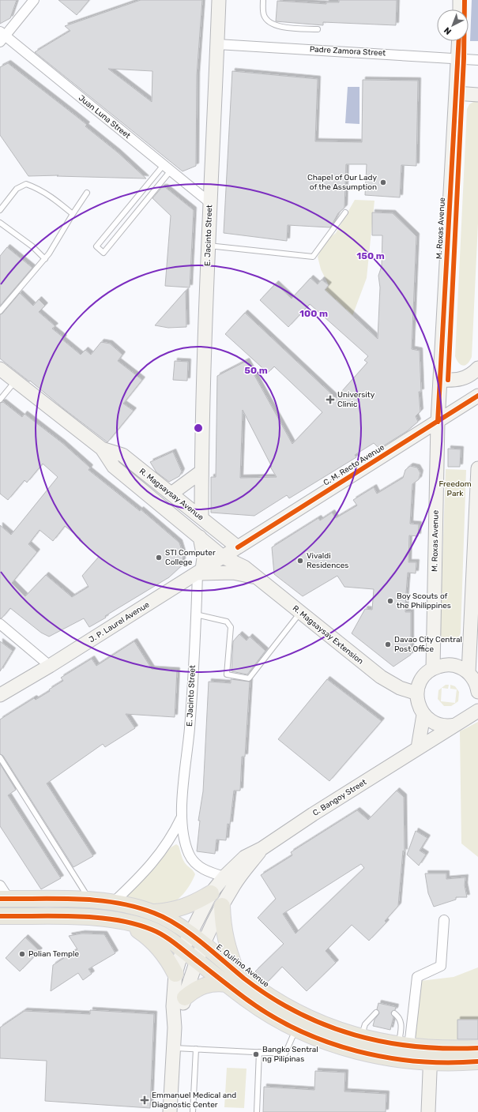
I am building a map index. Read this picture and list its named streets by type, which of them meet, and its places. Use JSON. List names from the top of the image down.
{
  "streets": {
    "main road": [
      "M. Roxas Avenue",
      "E. Jacinto Street",
      "C. M. Recto Avenue",
      "R. Magsaysay Avenue",
      "J. P. Laurel Avenue",
      "R. Magsaysay Extension",
      "C. Bangoy Street",
      "E. Quirino Avenue"
    ],
    "street": ["Padre Zamora Street", "Juan Luna Street"]
  },
  "crossings": [
    ["Padre Zamora Street", "M. Roxas Avenue"],
    ["Padre Zamora Street", "E. Jacinto Street"],
    ["Juan Luna Street", "E. Jacinto Street"],
    ["M. Roxas Avenue", "C. M. Recto Avenue"],
    ["E. Jacinto Street", "R. Magsaysay Avenue"],
    ["E. Jacinto Street", "J. P. Laurel Avenue"],
    ["E. Jacinto Street", "C. Bangoy Street"],
    ["E. Jacinto Street", "E. Quirino Avenue"],
    ["C. M. Recto Avenue", "R. Magsaysay Avenue"],
    ["C. M. Recto Avenue", "J. P. Laurel Avenue"],
    ["R. Magsaysay Avenue", "J. P. Laurel Avenue"],
    ["R. Magsaysay Avenue", "R. Magsaysay Extension"],
    ["J. P. Laurel Avenue", "R. Magsaysay Extension"],
    ["C. Bangoy Street", "E. Quirino Avenue"]
  ],
  "parks": ["Freedom Park"],
  "places": {
    "other": [
      "Chapel of Our Lady of the Assumption",
      "STI Computer College",
      "Vivaldi Residences",
      "Boy Scouts of the Philippines",
      "Davao City Central Post Office",
      "Polian Temple",
      "Bangko Sentral ng Pilipinas"
    ],
    "health": ["University Clinic", "Emmanuel Medical and Diagnostic Center"]
  },
  "north": "bottom left",
  "rings": ["150 m", "100 m", "50 m"]
}
